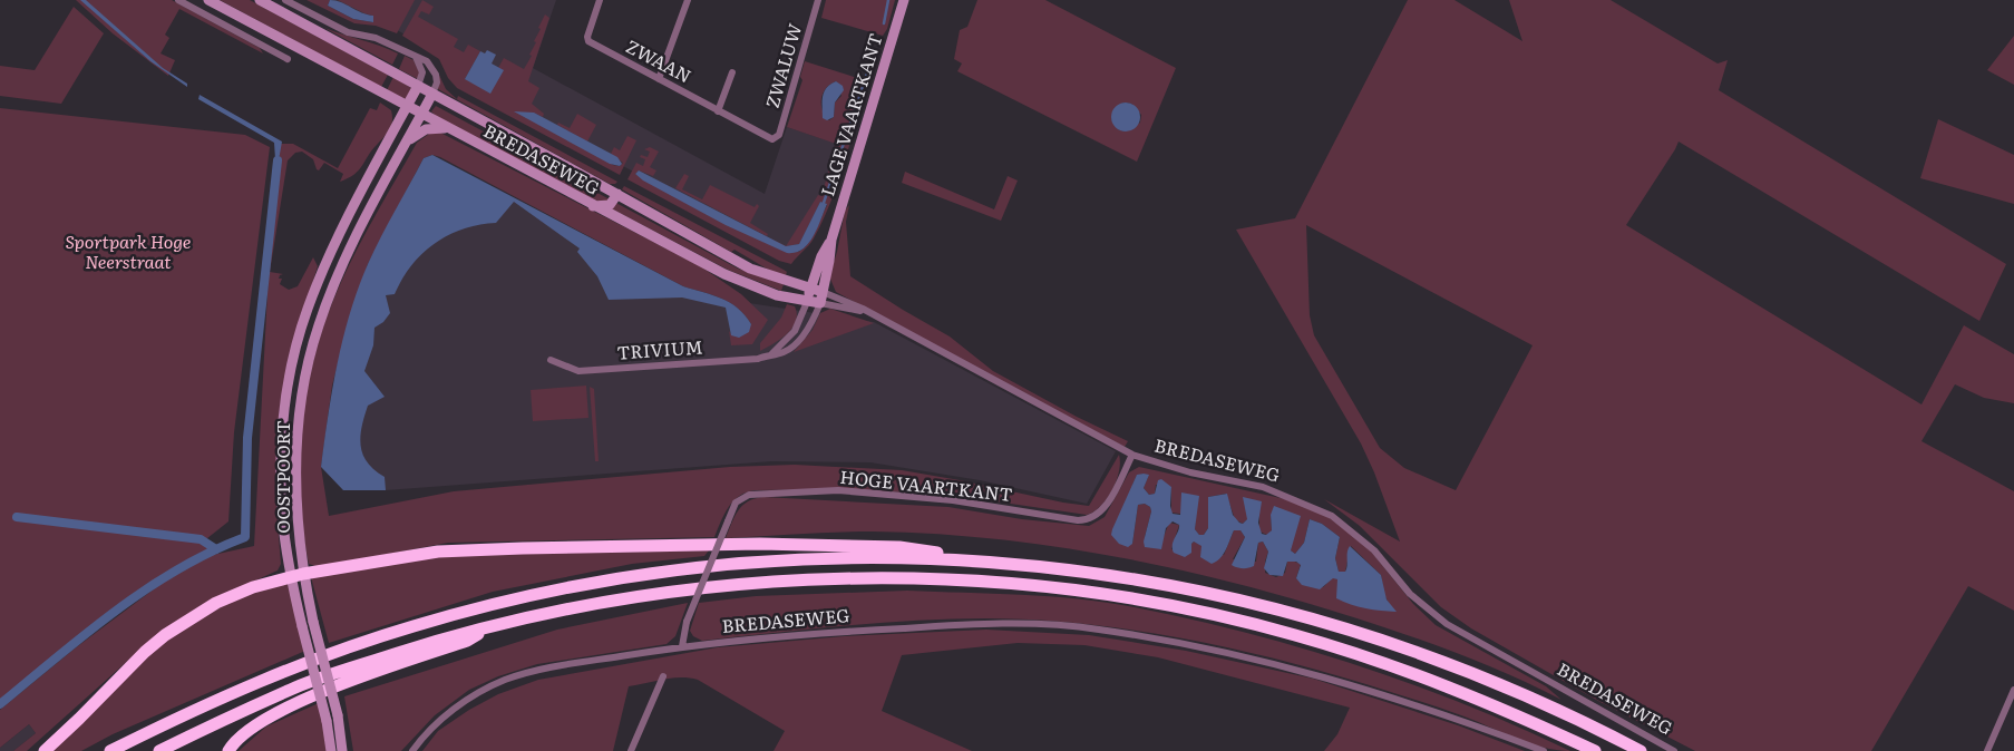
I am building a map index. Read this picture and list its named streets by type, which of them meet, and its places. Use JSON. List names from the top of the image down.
{
  "streets": {
    "main road": ["LAGE VAARTKANT", "BREDASEWEG", "OOSTPOORT"],
    "street": [
      "ZWAAN",
      "ZWALUW",
      "TRIVIUM",
      "HOGE VAARTKANT"
    ]
  },
  "crossings": [
    ["ZWAAN", "ZWALUW"],
    ["LAGE VAARTKANT", "BREDASEWEG"],
    ["LAGE VAARTKANT", "TRIVIUM"],
    ["BREDASEWEG", "TRIVIUM"],
    ["BREDASEWEG", "OOSTPOORT"],
    ["BREDASEWEG", "HOGE VAARTKANT"]
  ],
  "parks": ["Sportpark Hoge Neerstraat"]
}
